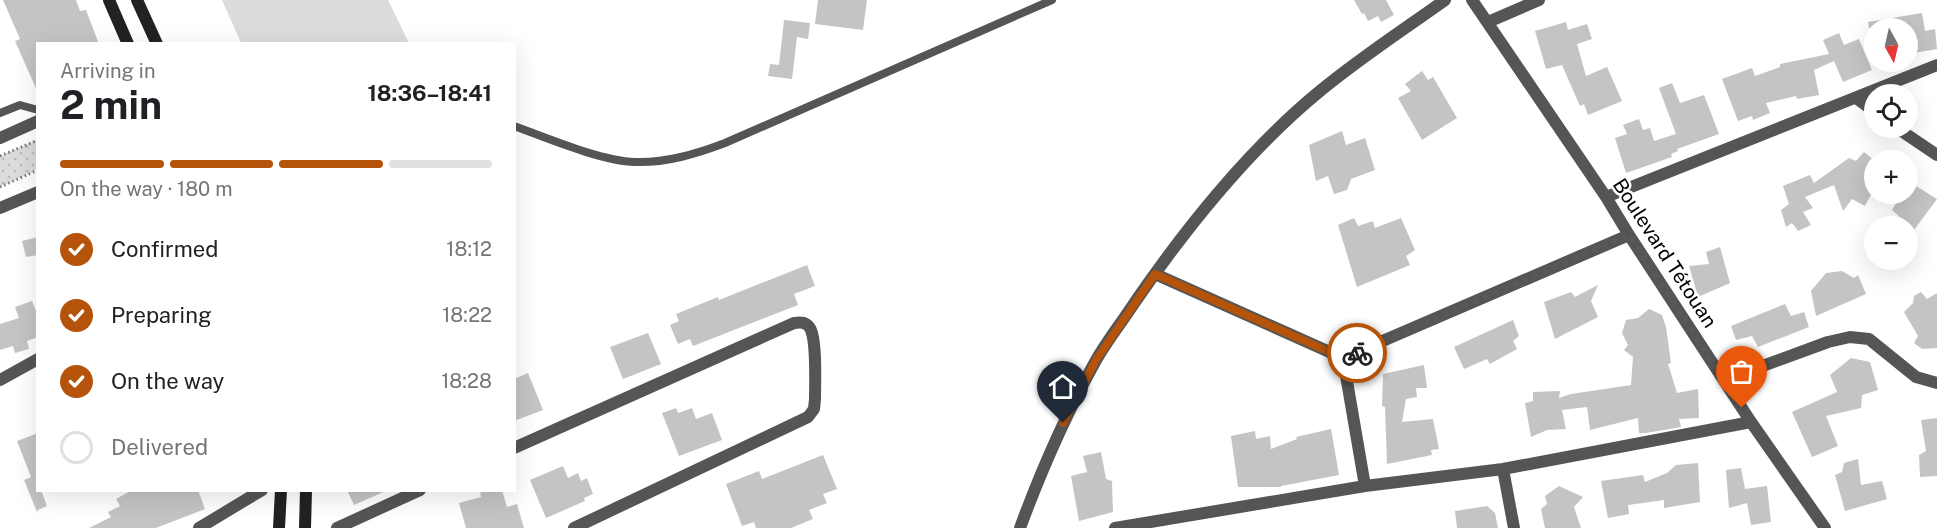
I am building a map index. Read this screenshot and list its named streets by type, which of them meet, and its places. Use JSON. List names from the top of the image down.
{
  "streets": {
    "street": ["Boulevard Tétouan"]
  },
  "north": "bottom",
  "page": {
    "map_buttons": ["+", "−"],
    "heading": ["2 min", "Arriving in", "18:36–18:41"],
    "bar": "On the way · 180 m",
    "list": [
      ["Confirmed", "18:12"],
      ["Preparing", "18:22"],
      ["On the way", "18:28"],
      "Delivered"
    ]
  }
}
